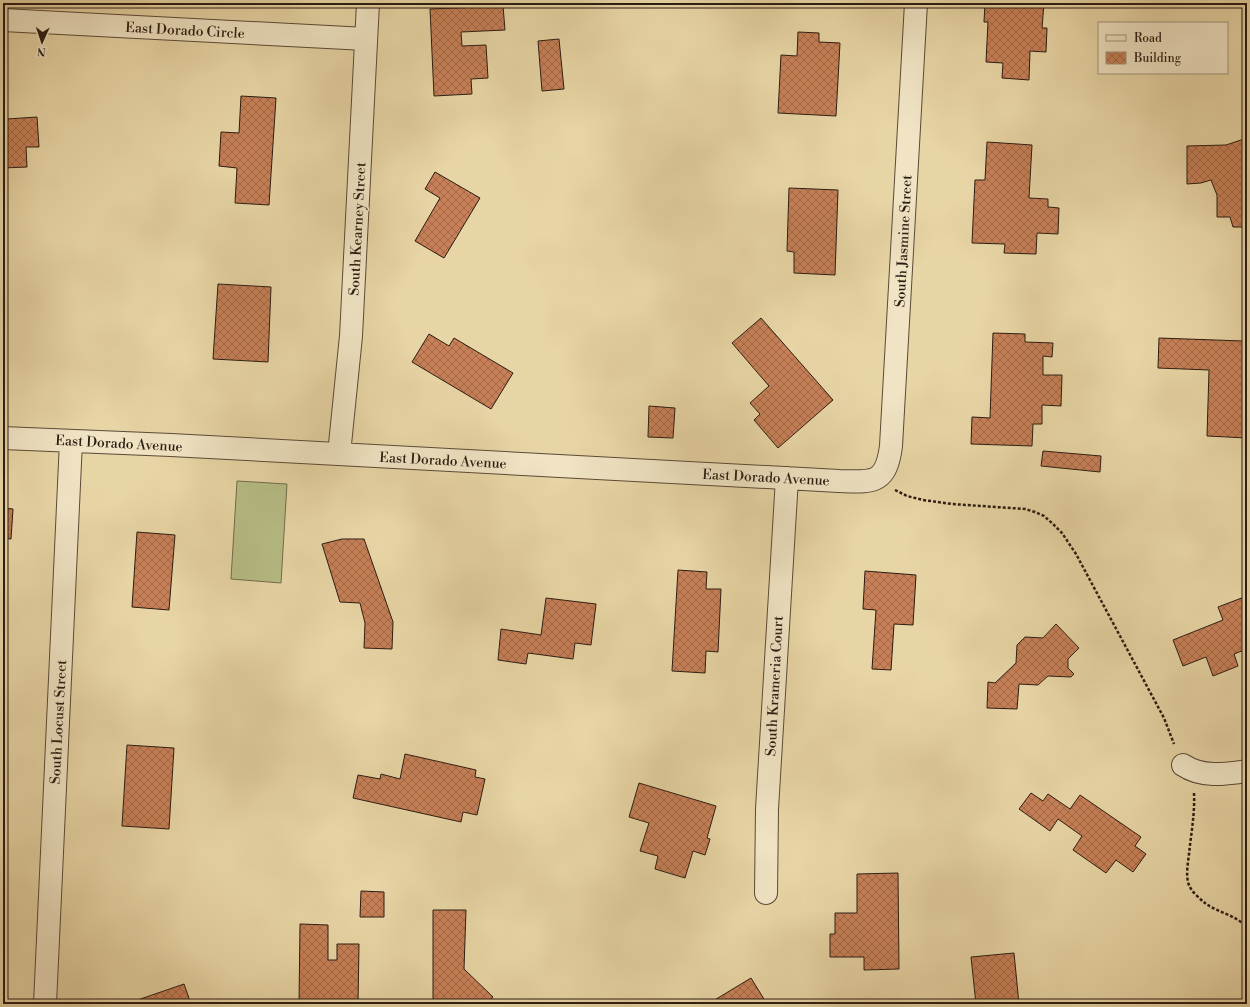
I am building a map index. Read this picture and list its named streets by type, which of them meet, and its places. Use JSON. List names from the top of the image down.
{
  "streets": {
    "street": [
      "East Dorado Circle",
      "South Kearney Street",
      "South Jasmine Street",
      "East Dorado Avenue",
      "South Krameria Court",
      "South Locust Street"
    ]
  },
  "crossings": [
    ["East Dorado Circle", "South Kearney Street"],
    ["South Kearney Street", "East Dorado Avenue"],
    ["South Jasmine Street", "East Dorado Avenue"],
    ["East Dorado Avenue", "South Krameria Court"],
    ["East Dorado Avenue", "South Locust Street"]
  ],
  "legend": ["Road", "Building"],
  "north": "bottom"
}
